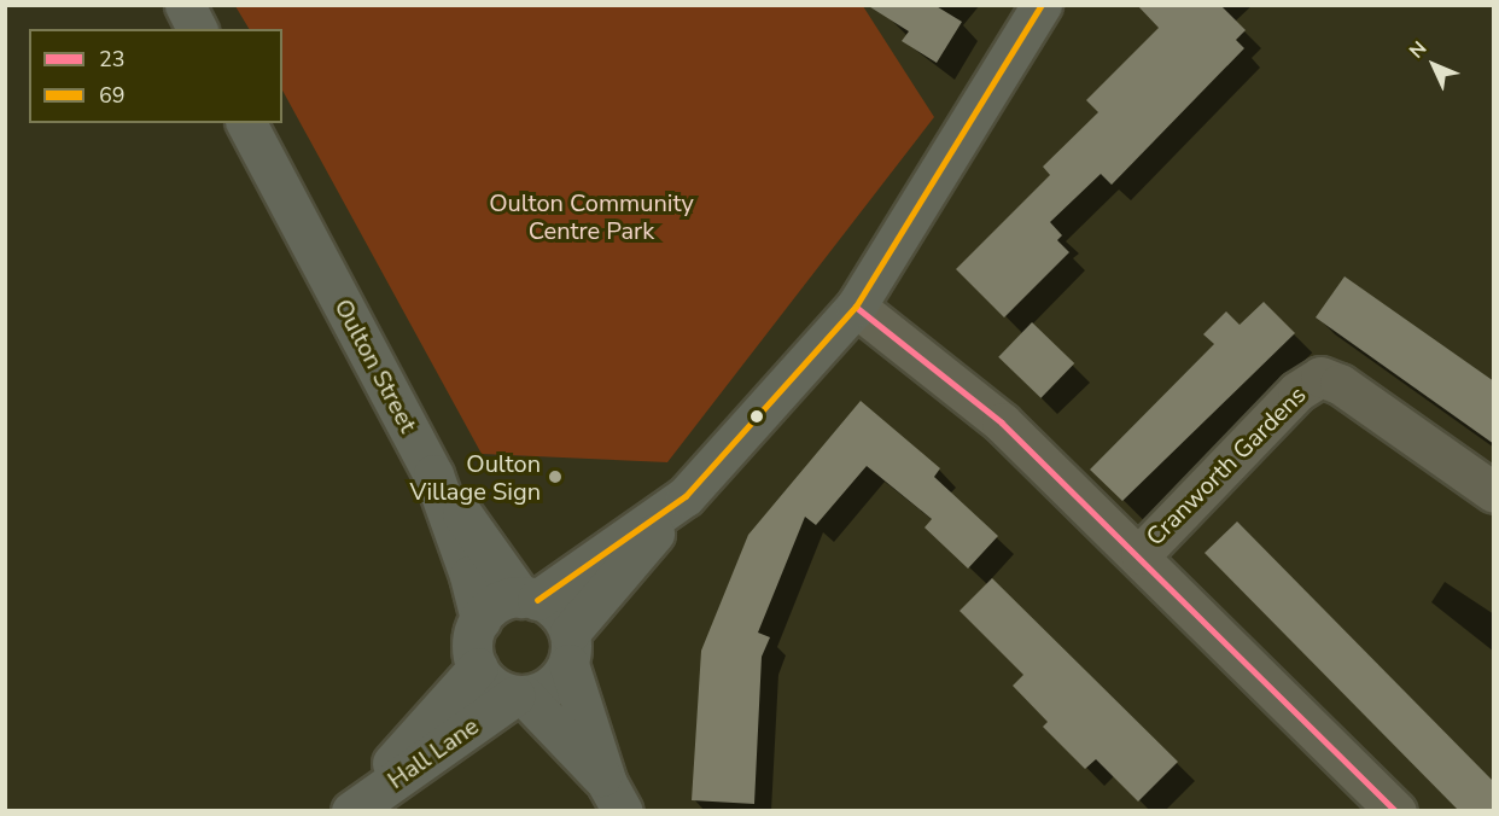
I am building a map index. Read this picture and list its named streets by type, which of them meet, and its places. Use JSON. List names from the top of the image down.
{
  "streets": {
    "main road": ["Oulton Street", "Hall Lane"],
    "street": ["Cranworth Gardens"]
  },
  "crossings": [
    ["Oulton Street", "Hall Lane"]
  ],
  "parks": ["Oulton Community Centre Park"],
  "places": ["Oulton Village Sign"],
  "lines": ["transit line 69", "transit line 23"],
  "legend": ["23", "69"],
  "north": "top left"
}
